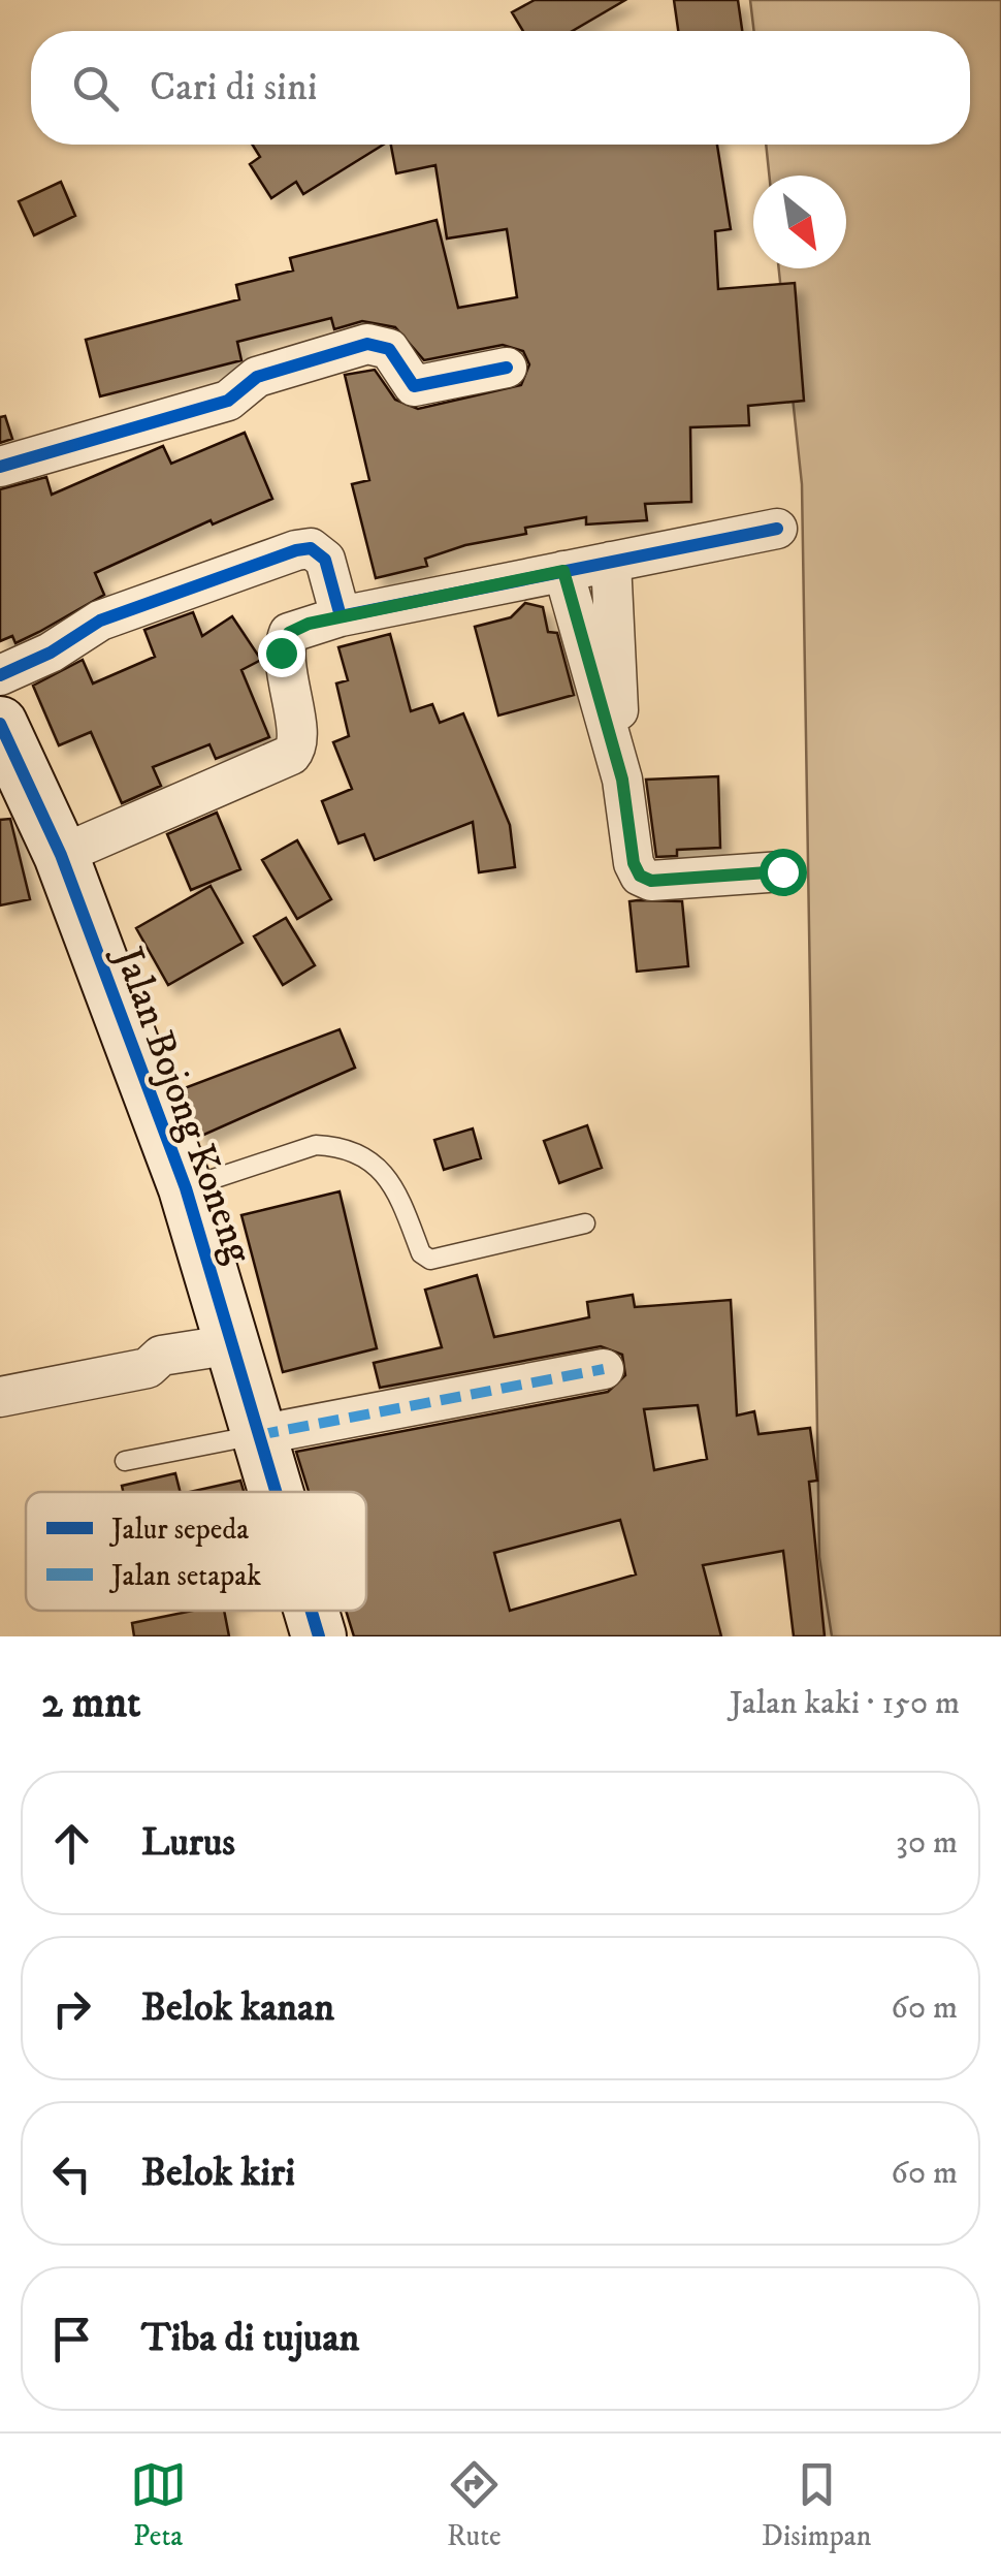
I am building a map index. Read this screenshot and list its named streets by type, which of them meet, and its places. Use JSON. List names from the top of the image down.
{
  "streets": {
    "street": ["Jalan Bojong Koneng"]
  },
  "legend": ["Jalur sepeda", "Jalan setapak"],
  "north": "bottom right",
  "page": {
    "search": "Cari di sini",
    "heading": ["2 mnt", "Jalan kaki · 150 m"],
    "list": [
      ["Lurus", "30 m"],
      ["Belok kanan", "60 m"],
      ["Belok kiri", "60 m"],
      "Tiba di tujuan"
    ],
    "nav": ["Peta", "Rute", "Disimpan"]
  }
}
